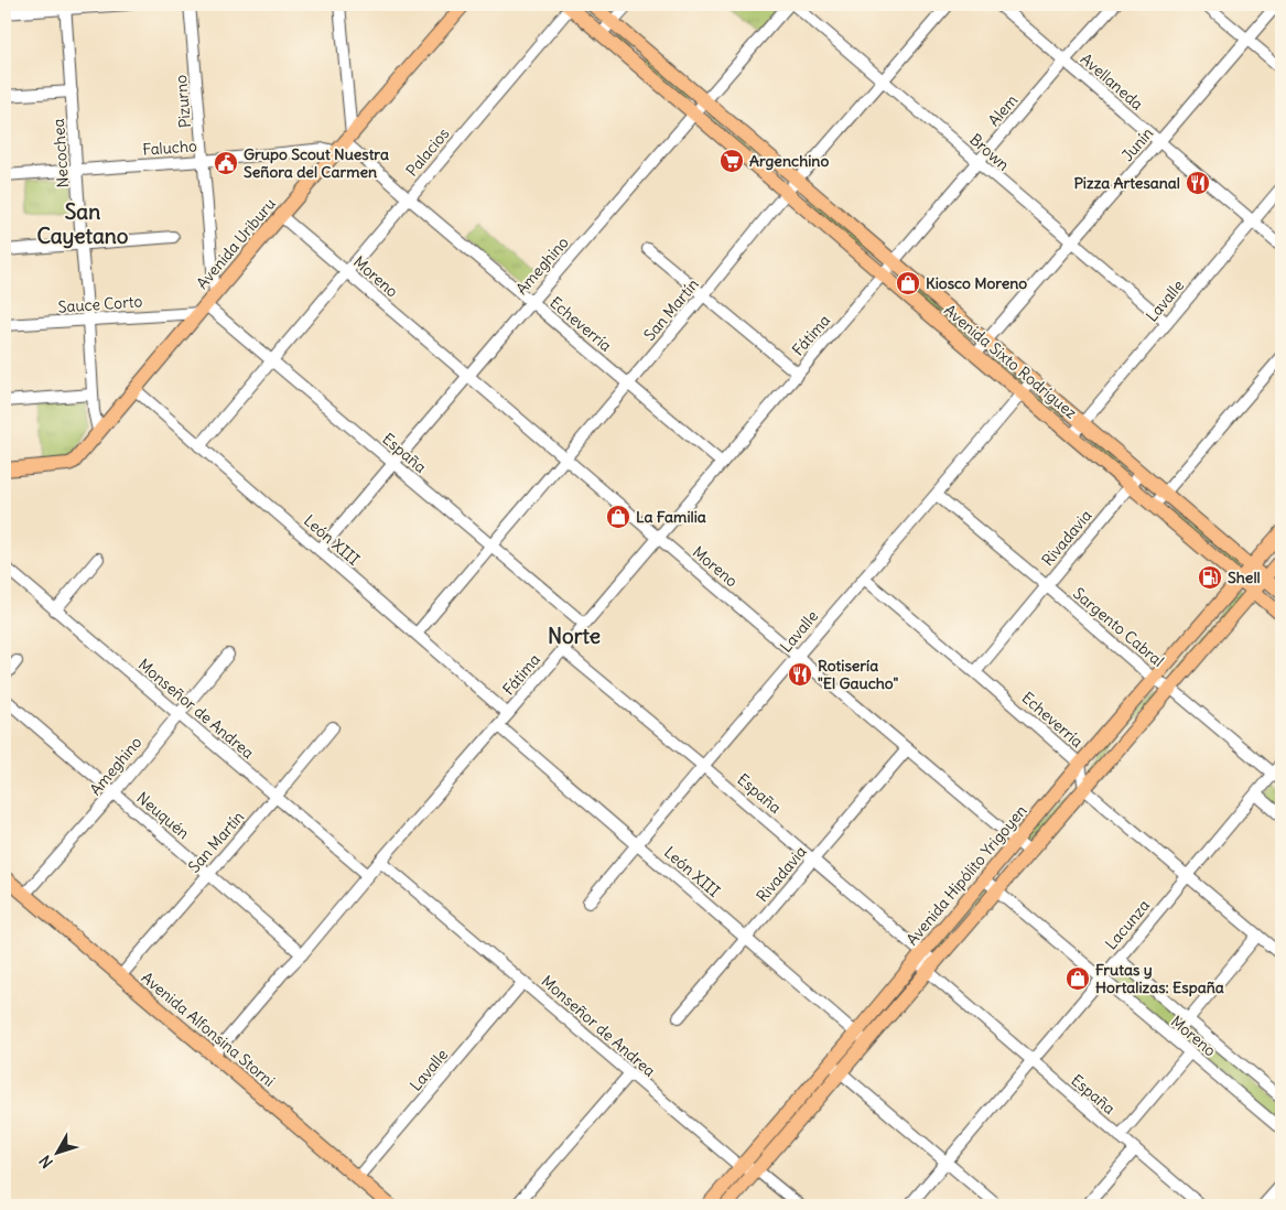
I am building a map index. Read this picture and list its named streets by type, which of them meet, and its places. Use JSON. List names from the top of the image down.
{
  "streets": {
    "main road": [
      "Avenida Uriburu",
      "Avenida Sixto Rodríguez",
      "Avenida Hipólito Yrigoyen",
      "Avenida Alfonsina Storni"
    ],
    "street": [
      "Avellaneda",
      "Pizurno",
      "Alem",
      "Junín",
      "Falucho",
      "Palacios",
      "Brown",
      "Necochea",
      "Ameghino",
      "Moreno",
      "Lavalle",
      "Sauce Corto",
      "San Martín",
      "Echeverría",
      "Fátima",
      "España",
      "Rivadavia",
      "León XIII",
      "Sargento Cabral",
      "Monseñor de Andrea",
      "Neuquén",
      "Lacunza"
    ]
  },
  "crossings": [
    ["Avellaneda", "Alem"],
    ["Avellaneda", "Junín"],
    ["Avellaneda", "Lavalle"],
    ["Pizurno", "Falucho"],
    ["Pizurno", "Avenida Uriburu"],
    ["Pizurno", "Sauce Corto"],
    ["Pizurno", "España"],
    ["Alem", "Brown"],
    ["Alem", "Fátima"],
    ["Alem", "Avenida Sixto Rodríguez"],
    ["Junín", "Brown"],
    ["Junín", "Avenida Sixto Rodríguez"],
    ["Falucho", "Necochea"],
    ["Falucho", "Avenida Uriburu"],
    ["Falucho", "Echeverría"],
    ["Palacios", "Moreno"],
    ["Palacios", "Echeverría"],
    ["Palacios", "Avenida Sixto Rodríguez"],
    ["Palacios", "España"],
    ["Palacios", "León XIII"],
    ["Brown", "Ameghino"],
    ["Brown", "Lavalle"],
    ["Brown", "San Martín"],
    ["Necochea", "Avenida Uriburu"],
    ["Necochea", "Sauce Corto"],
    ["Avenida Uriburu", "Moreno"],
    ["Avenida Uriburu", "Sauce Corto"],
    ["Avenida Uriburu", "Echeverría"],
    ["Avenida Uriburu", "España"],
    ["Avenida Uriburu", "León XIII"],
    ["Ameghino", "Moreno"],
    ["Ameghino", "Echeverría"],
    ["Ameghino", "Avenida Sixto Rodríguez"],
    ["Ameghino", "España"],
    ["Ameghino", "León XIII"],
    ["Ameghino", "Monseñor de Andrea"],
    ["Ameghino", "Neuquén"],
    ["Ameghino", "Avenida Alfonsina Storni"],
    ["Moreno", "Lavalle"],
    ["Moreno", "San Martín"],
    ["Moreno", "Fátima"],
    ["Moreno", "Rivadavia"],
    ["Moreno", "Avenida Hipólito Yrigoyen"],
    ["Moreno", "Lacunza"],
    ["Lavalle", "Echeverría"],
    ["Lavalle", "Avenida Sixto Rodríguez"],
    ["Lavalle", "España"],
    ["Lavalle", "León XIII"],
    ["Lavalle", "Sargento Cabral"],
    ["Lavalle", "Monseñor de Andrea"],
    ["Lavalle", "Avenida Alfonsina Storni"],
    ["Sauce Corto", "España"],
    ["San Martín", "Echeverría"],
    ["San Martín", "Avenida Sixto Rodríguez"],
    ["San Martín", "España"],
    ["San Martín", "León XIII"],
    ["San Martín", "Monseñor de Andrea"],
    ["San Martín", "Neuquén"],
    ["San Martín", "Avenida Alfonsina Storni"],
    ["Echeverría", "Fátima"],
    ["Echeverría", "Rivadavia"],
    ["Echeverría", "Avenida Hipólito Yrigoyen"],
    ["Fátima", "Avenida Sixto Rodríguez"],
    ["Fátima", "España"],
    ["Fátima", "León XIII"],
    ["Fátima", "Monseñor de Andrea"],
    ["Fátima", "Neuquén"],
    ["Fátima", "Avenida Alfonsina Storni"],
    ["Avenida Sixto Rodríguez", "Rivadavia"],
    ["Avenida Sixto Rodríguez", "Avenida Hipólito Yrigoyen"],
    ["España", "Rivadavia"],
    ["España", "Avenida Hipólito Yrigoyen"],
    ["España", "Lacunza"],
    ["Rivadavia", "León XIII"],
    ["Rivadavia", "Sargento Cabral"],
    ["León XIII", "Avenida Hipólito Yrigoyen"],
    ["Sargento Cabral", "Avenida Hipólito Yrigoyen"],
    ["Sargento Cabral", "Lacunza"],
    ["Monseñor de Andrea", "Avenida Hipólito Yrigoyen"]
  ],
  "districts": ["San Cayetano", "Norte"],
  "places": {
    "supermarket": ["Argenchino"],
    "public building": ["Grupo Scout Nuestra Señora del Carmen"],
    "restaurant": ["Pizza Artesanal", "Rotisería \"El Gaucho\""],
    "shop": ["Kiosco Moreno", "La Familia", "Frutas y Hortalizas: España"],
    "fuel station": ["Shell"]
  },
  "north": "bottom left"
}
